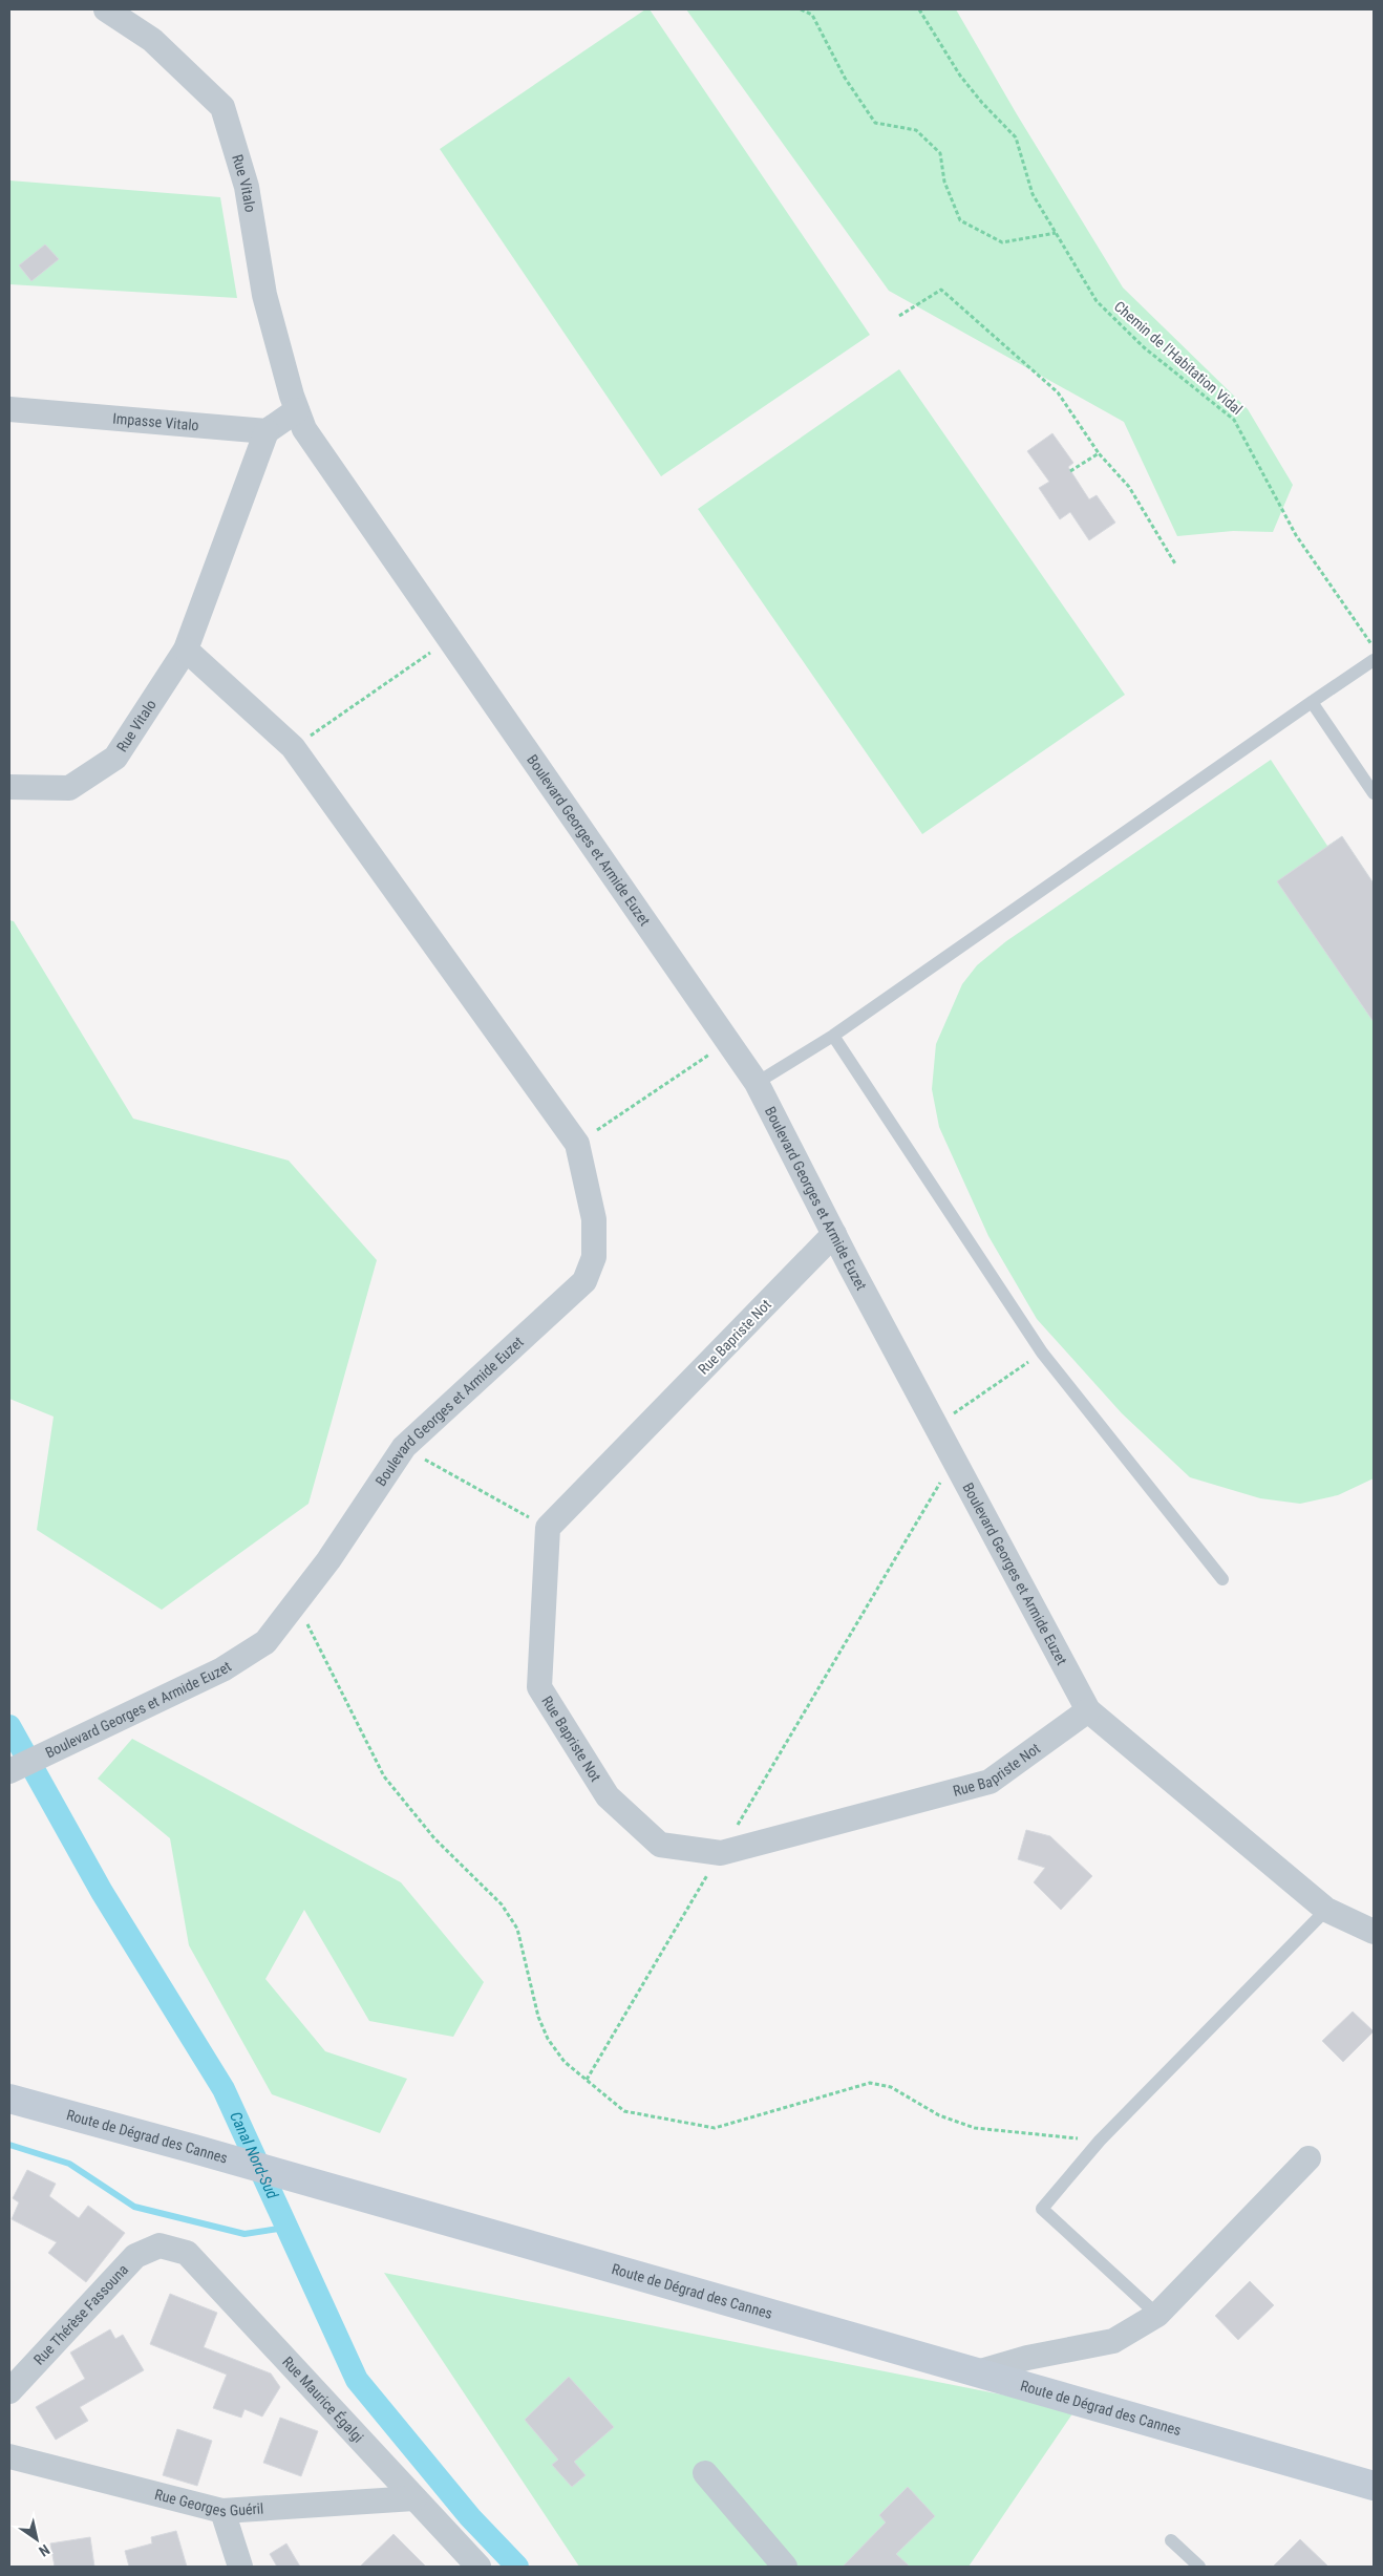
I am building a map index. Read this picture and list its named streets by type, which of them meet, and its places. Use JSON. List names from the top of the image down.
{
  "streets": {
    "street": [
      "Rue Vitalo",
      "Impasse Vitalo",
      "Boulevard Georges et Armide Euzet",
      "Rue Bapriste Not",
      "Route de Dégrad des Cannes",
      "Rue Thérèse Fassouna",
      "Rue Maurice Égalgi",
      "Rue Georges Guéril"
    ],
    "path": ["Chemin de l'Habitation Vidal"]
  },
  "crossings": [
    ["Rue Vitalo", "Impasse Vitalo"],
    ["Rue Vitalo", "Boulevard Georges et Armide Euzet"],
    ["Boulevard Georges et Armide Euzet", "Rue Bapriste Not"],
    ["Rue Thérèse Fassouna", "Rue Maurice Égalgi"],
    ["Rue Maurice Égalgi", "Rue Georges Guéril"]
  ],
  "water": ["Canal Nord-Sud"],
  "north": "bottom right"
}
